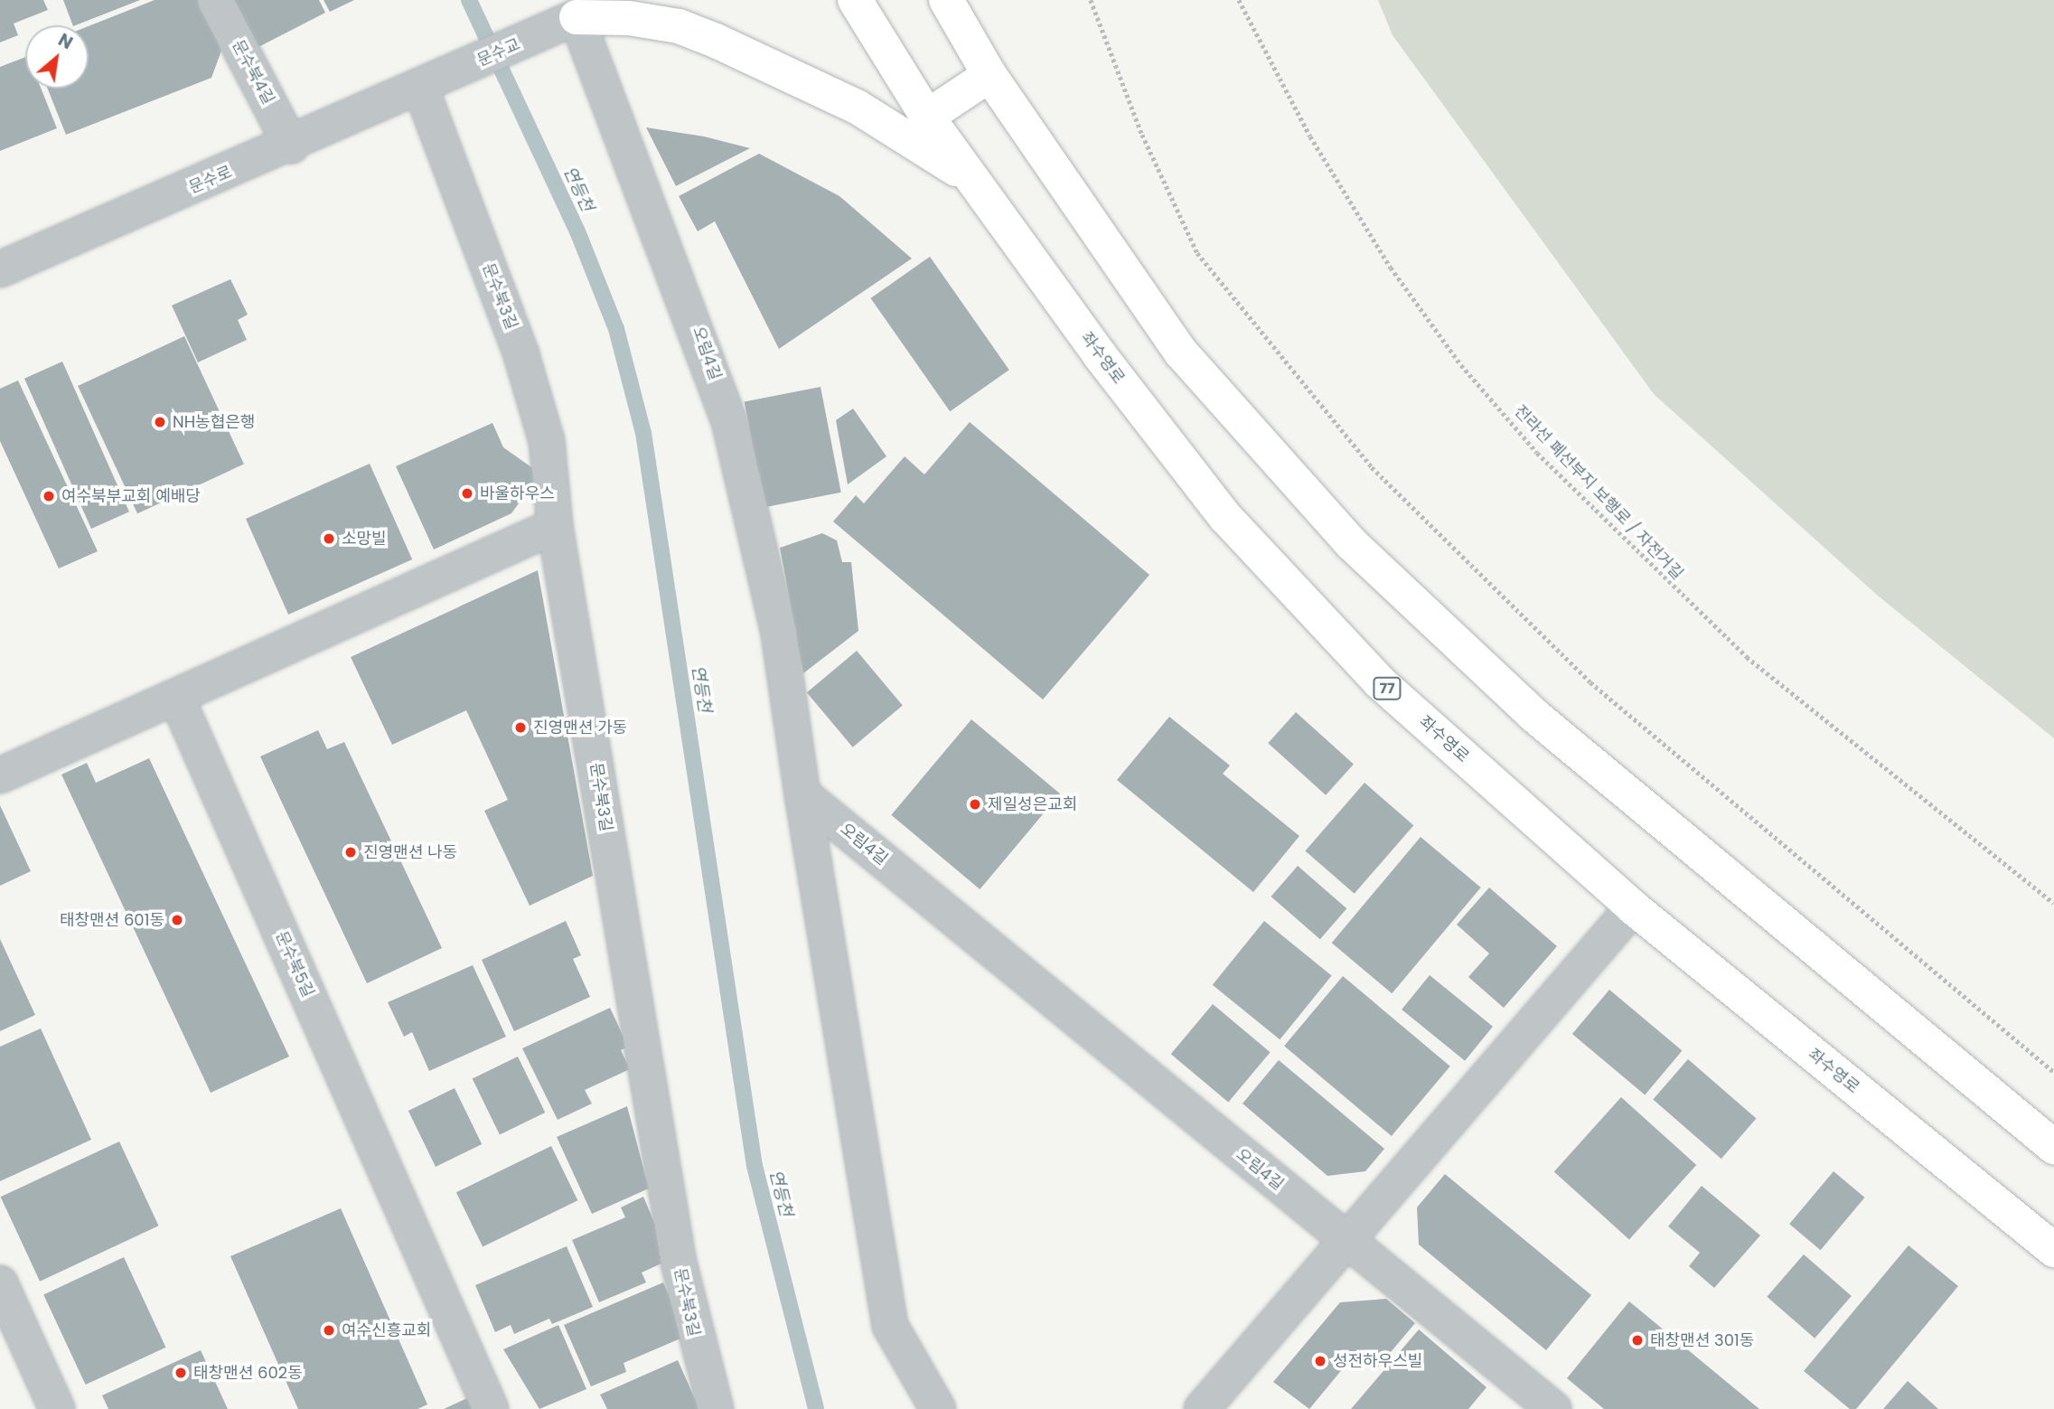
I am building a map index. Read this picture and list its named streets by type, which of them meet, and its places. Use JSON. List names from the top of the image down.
{
  "streets": {
    "main road": ["좌수영로", "77"],
    "street": [
      "문수교",
      "문수북4길",
      "문수로",
      "문수북3길",
      "오림4길",
      "문수북5길"
    ],
    "path": ["전라선 폐선부지 보행로 / 자전거길"]
  },
  "crossings": [
    ["문수교", "문수로"],
    ["문수교", "문수북3길"],
    ["문수교", "오림4길"],
    ["문수북4길", "문수로"],
    ["문수로", "문수북3길"]
  ],
  "water": ["연등천"],
  "places": [
    "NH농협은행",
    "바울하우스",
    "여수북부교회 예배당",
    "소망빌",
    "진영맨션 가동",
    "제일성은교회",
    "진영맨션 나동",
    "태창맨션 601동",
    "여수신흥교회",
    "태창맨션 301동",
    "성전하우스빌",
    "태창맨션 602동"
  ],
  "north": "top right"
}
